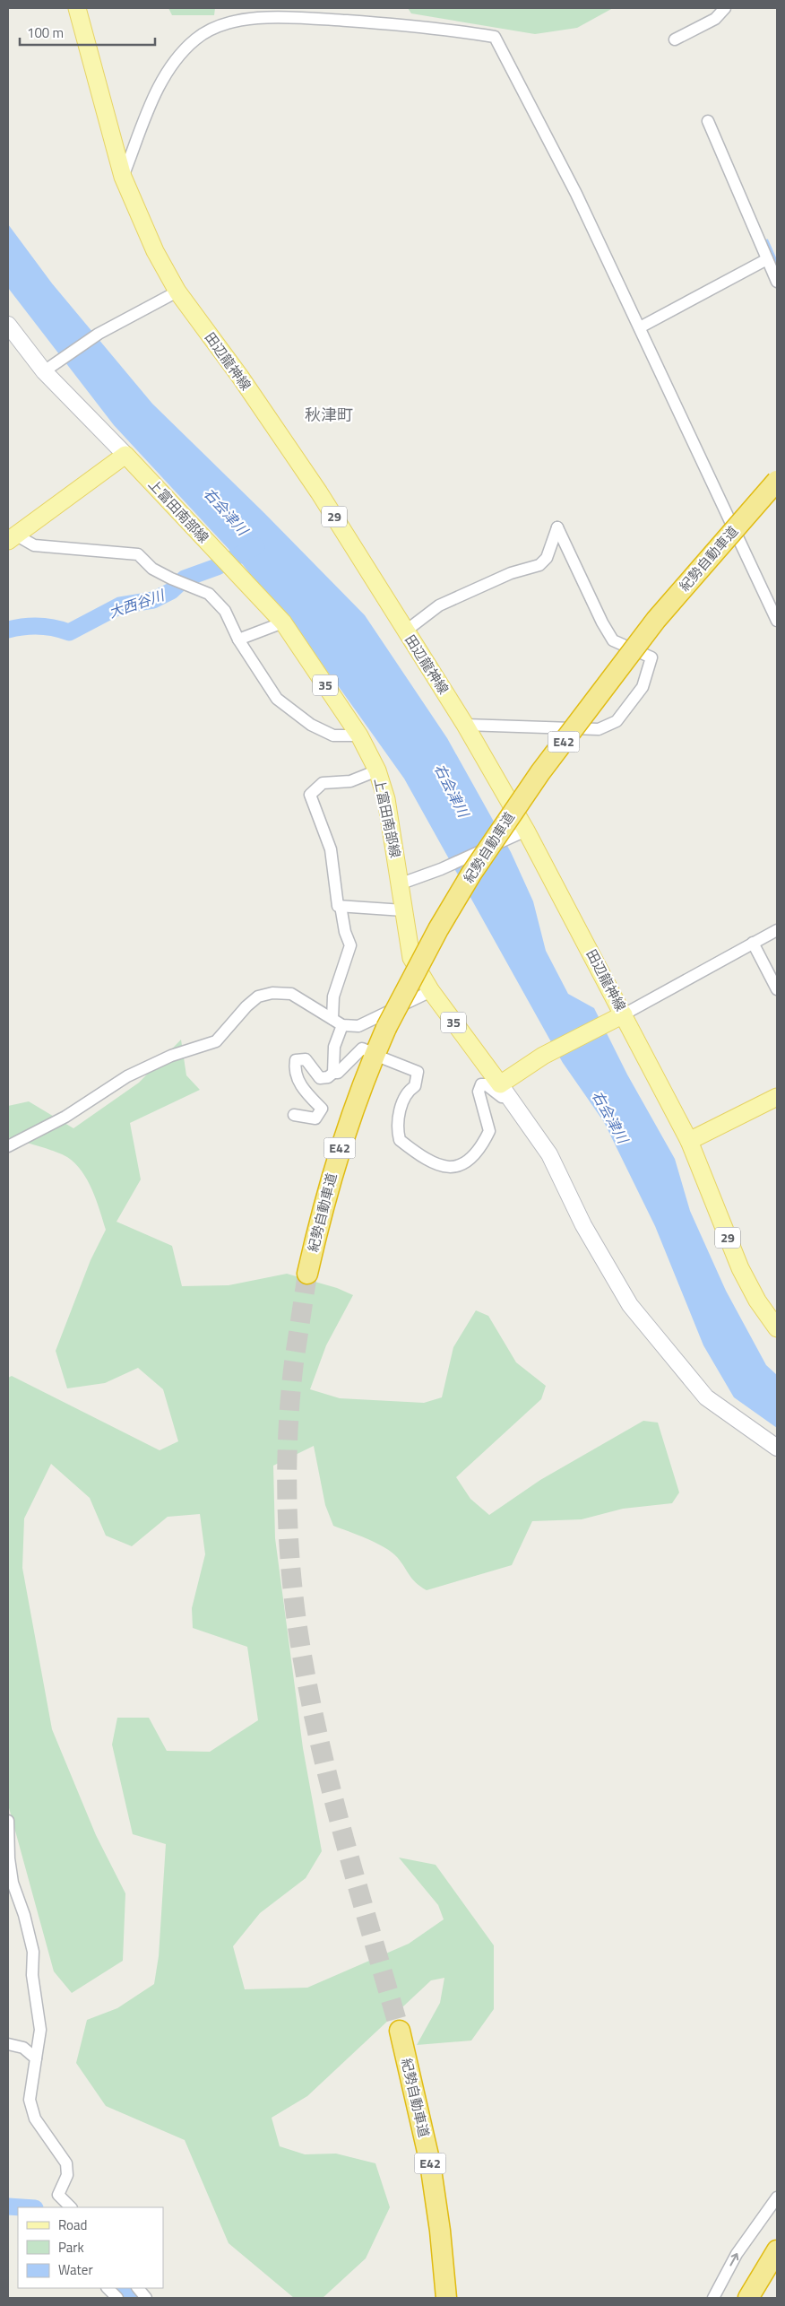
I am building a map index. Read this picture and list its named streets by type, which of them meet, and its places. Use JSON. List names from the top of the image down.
{
  "streets": {
    "highway": ["紀勢自動車道", "E42"],
    "main road": [
      "田辺龍神線",
      "上富田南部線",
      "29",
      "35"
    ]
  },
  "districts": ["秋津町"],
  "water": ["右会津川", "大西谷川"],
  "legend": ["Road", "Park", "Water"],
  "scale_bar": "100 m"
}
